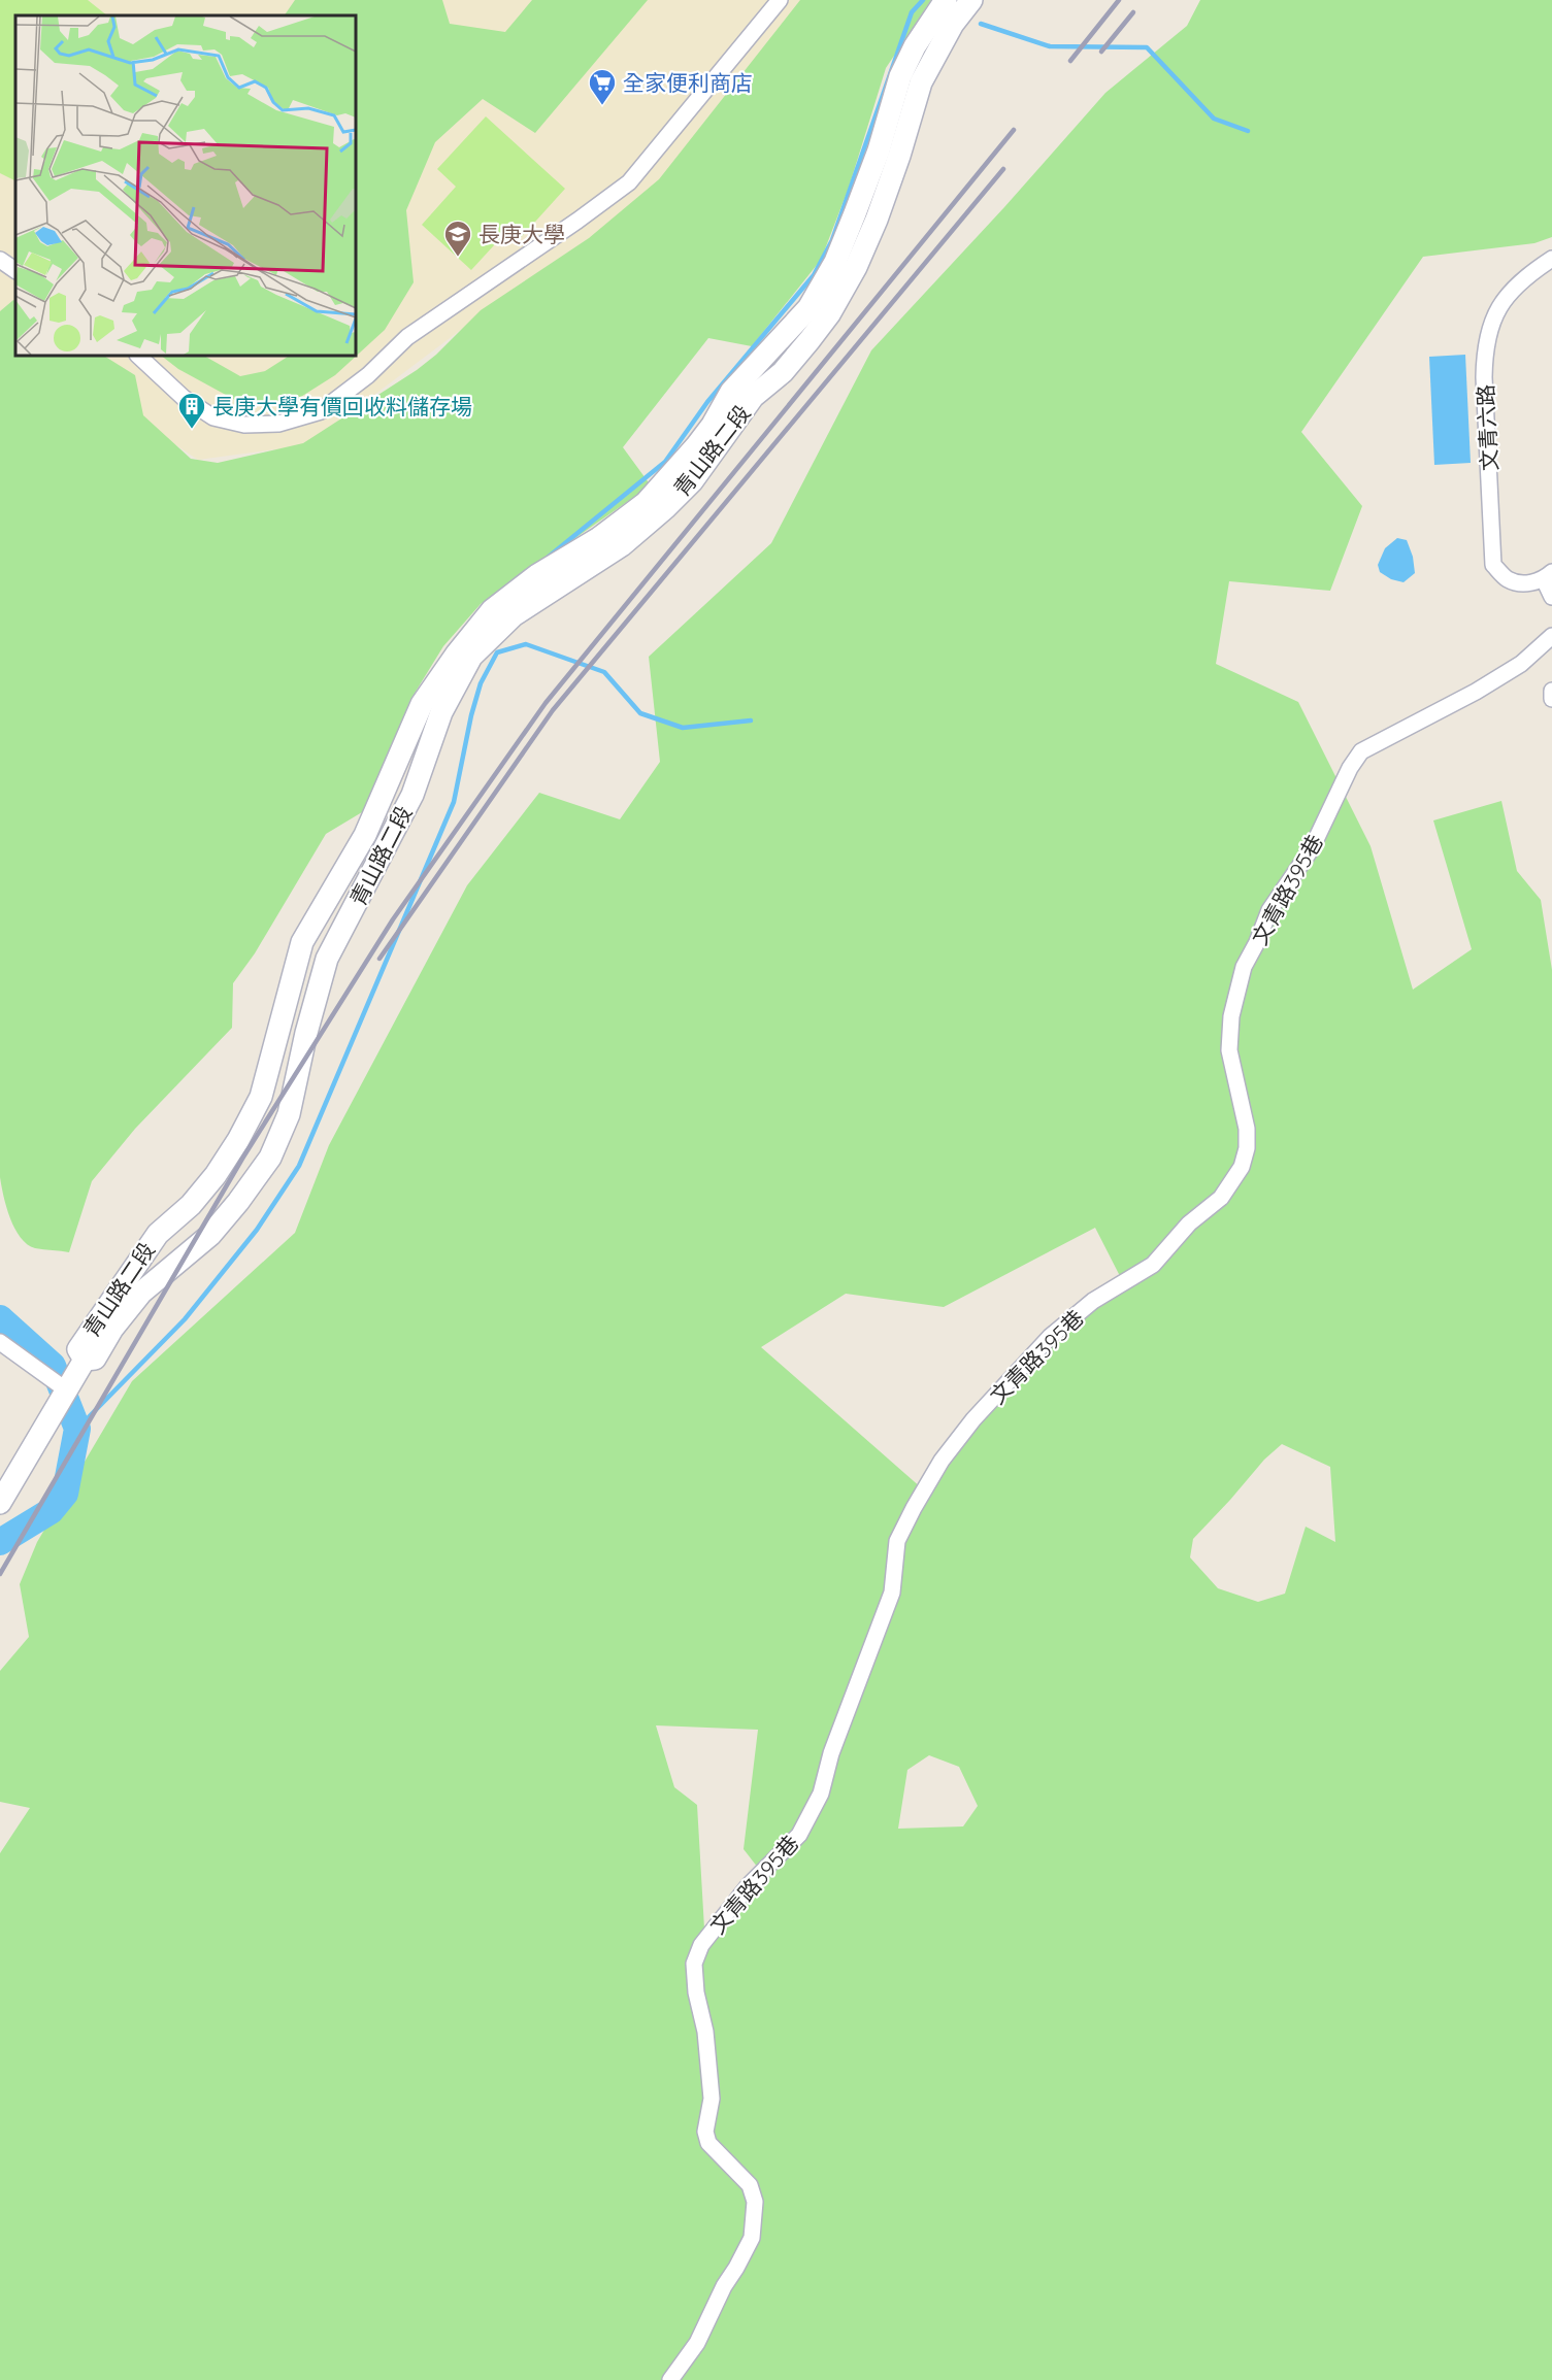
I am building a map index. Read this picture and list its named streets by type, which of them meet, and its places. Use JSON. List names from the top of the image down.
{
  "streets": {
    "street": ["文青六路", "青山路二段", "文青路395巷"]
  },
  "places": {
    "supermarket": ["全家便利商店"],
    "school or university": ["長庚大學"],
    "building": ["長庚大學有價回收料儲存場"]
  }
}
